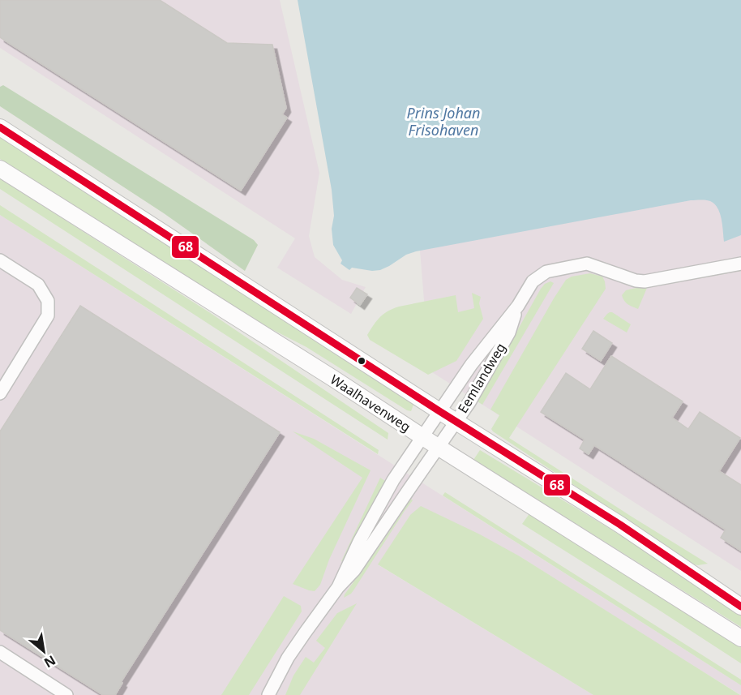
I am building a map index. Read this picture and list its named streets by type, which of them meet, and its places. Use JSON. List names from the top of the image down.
{
  "streets": {
    "street": ["Eemlandweg", "Waalhavenweg"]
  },
  "crossings": [
    ["Eemlandweg", "Waalhavenweg"]
  ],
  "water": ["Prins Johan Frisohaven"],
  "lines": ["transit line 68"],
  "north": "bottom right"
}
